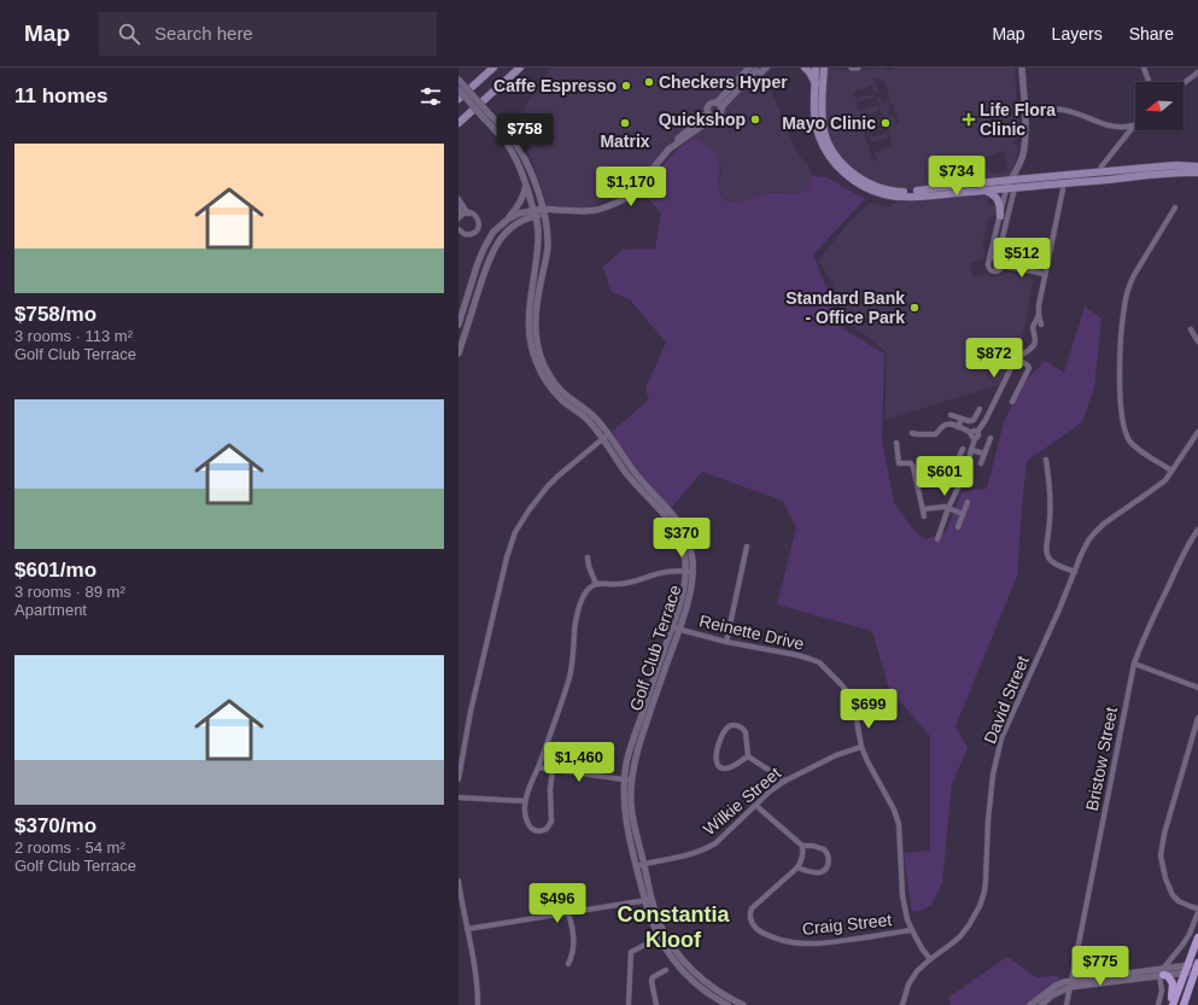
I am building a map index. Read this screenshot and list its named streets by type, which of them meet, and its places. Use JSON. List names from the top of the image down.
{
  "streets": {
    "street": [
      "Reinette Drive",
      "Golf Club Terrace",
      "David Street",
      "Bristow Street",
      "Wilkie Street",
      "Craig Street"
    ]
  },
  "crossings": [
    ["Reinette Drive", "Golf Club Terrace"],
    ["Reinette Drive", "David Street"],
    ["Reinette Drive", "Wilkie Street"],
    ["Reinette Drive", "Craig Street"],
    ["Golf Club Terrace", "Wilkie Street"]
  ],
  "districts": ["Constantia Kloof"],
  "places": {
    "other": [
      "Checkers Hyper",
      "Caffe Espresso",
      "Quickshop",
      "Matrix",
      "Mayo Clinic",
      "Standard Bank - Office Park"
    ],
    "health": ["Life Flora Clinic"]
  },
  "north": "left",
  "page": {
    "header": "Map",
    "search": "Search here",
    "nav": ["Map", "Layers", "Share"],
    "heading": "11 homes",
    "price": [
      "$758",
      "$734",
      "$1,170",
      "$512",
      "$872",
      "$601",
      "$370",
      "$699",
      "$1,460",
      "$496",
      "$775"
    ],
    "list": [
      {
        "name": "$758/mo",
        "note": "3 rooms · 113 m² · Golf Club Terrace"
      },
      {
        "name": "$601/mo",
        "note": "3 rooms · 89 m² · Apartment"
      },
      {
        "name": "$370/mo",
        "note": "2 rooms · 54 m² · Golf Club Terrace"
      }
    ]
  }
}
